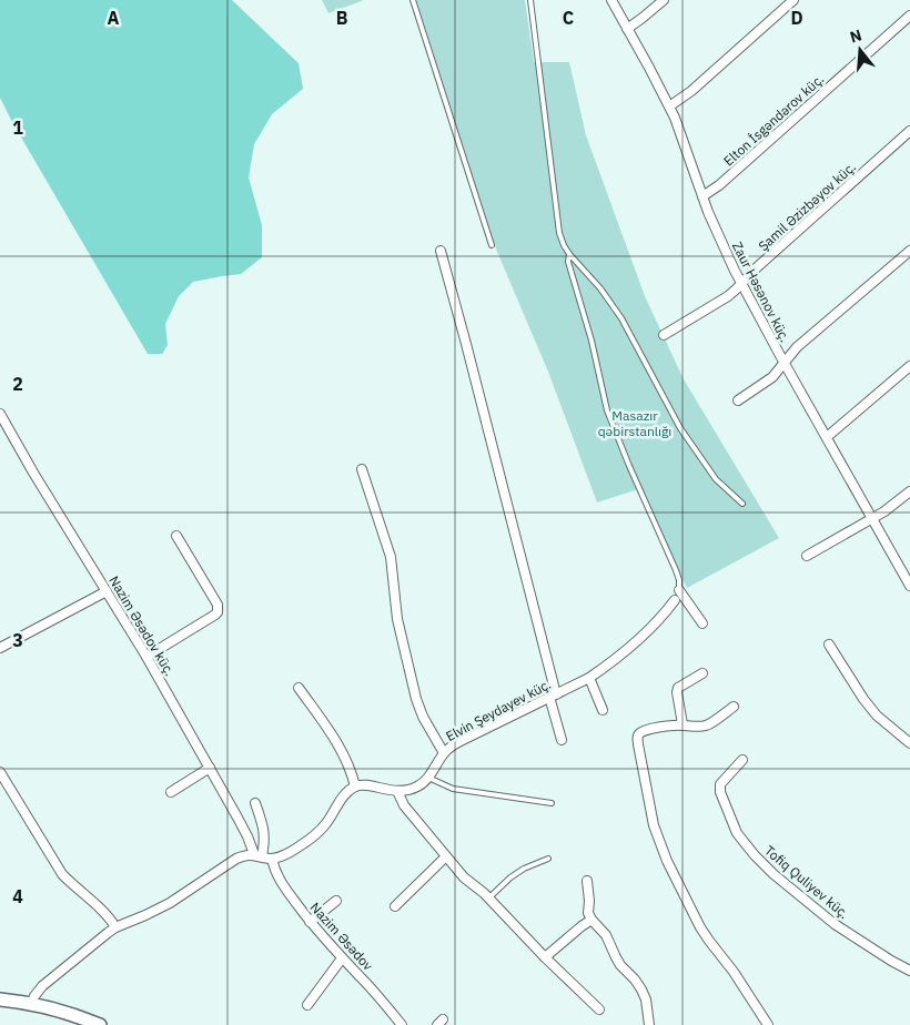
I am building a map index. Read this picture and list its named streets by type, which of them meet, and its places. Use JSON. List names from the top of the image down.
{
  "streets": {
    "street": [
      "Elton İsgəndərov küç.",
      "Şamil Əzizbəyov küç.",
      "Zaur Həsənov küç.",
      "Nazim Əsədov küç.",
      "Elvin Şeydayev küç.",
      "Tofiq Quliyev küç.",
      "Nazim Əsədov"
    ]
  },
  "crossings": [
    ["Elton İsgəndərov küç.", "Zaur Həsənov küç."],
    ["Şamil Əzizbəyov küç.", "Zaur Həsənov küç."]
  ],
  "parks": ["Masazır qəbirstanlığı"],
  "north": "top",
  "grid": {
    "columns": [
      "A",
      "B",
      "C",
      "D"
    ],
    "rows": [
      "1",
      "2",
      "3",
      "4"
    ]
  }
}
